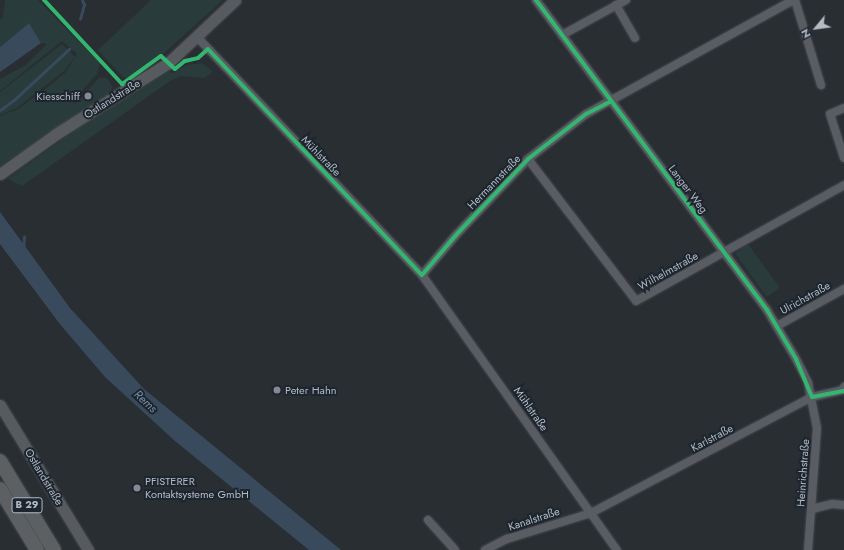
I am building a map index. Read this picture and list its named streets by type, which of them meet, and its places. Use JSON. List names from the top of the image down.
{
  "streets": {
    "highway": ["B 29"],
    "street": [
      "Ostlandstraße",
      "Mühlstraße",
      "Hermannstraße",
      "Langer Weg",
      "Wilhelmstraße",
      "Ulrichstraße",
      "Karlstraße",
      "Heinrichstraße",
      "Kanalstraße"
    ]
  },
  "crossings": [
    ["Ostlandstraße", "Mühlstraße"],
    ["Mühlstraße", "Hermannstraße"],
    ["Mühlstraße", "Karlstraße"],
    ["Mühlstraße", "Kanalstraße"],
    ["Hermannstraße", "Langer Weg"],
    ["Hermannstraße", "Wilhelmstraße"],
    ["Langer Weg", "Wilhelmstraße"],
    ["Langer Weg", "Ulrichstraße"],
    ["Langer Weg", "Karlstraße"],
    ["Langer Weg", "Heinrichstraße"],
    ["Karlstraße", "Heinrichstraße"],
    ["Karlstraße", "Kanalstraße"]
  ],
  "water": ["Rems"],
  "places": ["Kiesschiff", "Peter Hahn", "PFISTERER Kontaktsysteme GmbH"],
  "north": "bottom left"
}
